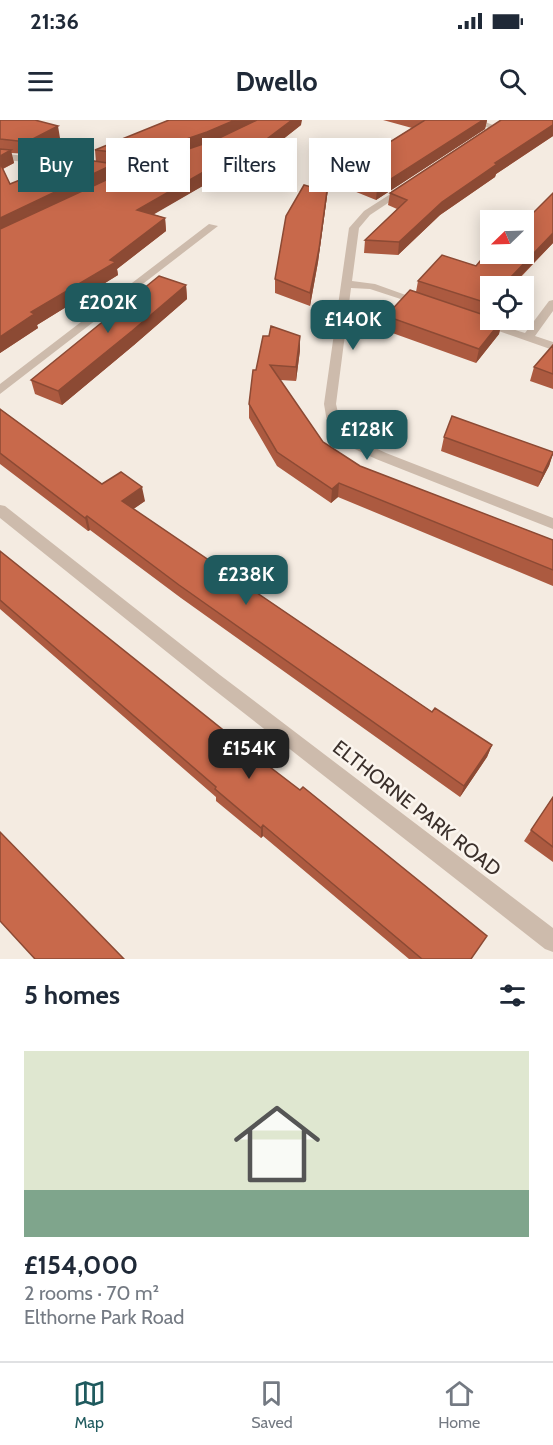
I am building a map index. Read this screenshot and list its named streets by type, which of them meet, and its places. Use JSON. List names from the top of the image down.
{
  "streets": {
    "street": ["ELTHORNE PARK ROAD"]
  },
  "north": "bottom left",
  "page": {
    "status": "21:36",
    "header": "Dwello",
    "chip": [
      "Buy",
      "Rent",
      "Filters",
      "New"
    ],
    "price": [
      "£202K",
      "£140K",
      "£128K",
      "£238K",
      "£154K"
    ],
    "heading": "5 homes",
    "list": [
      {
        "name": "£154,000",
        "note": "2 rooms · 70 m² · Elthorne Park Road"
      }
    ],
    "tabs": ["Map", "Saved", "Home"]
  }
}
